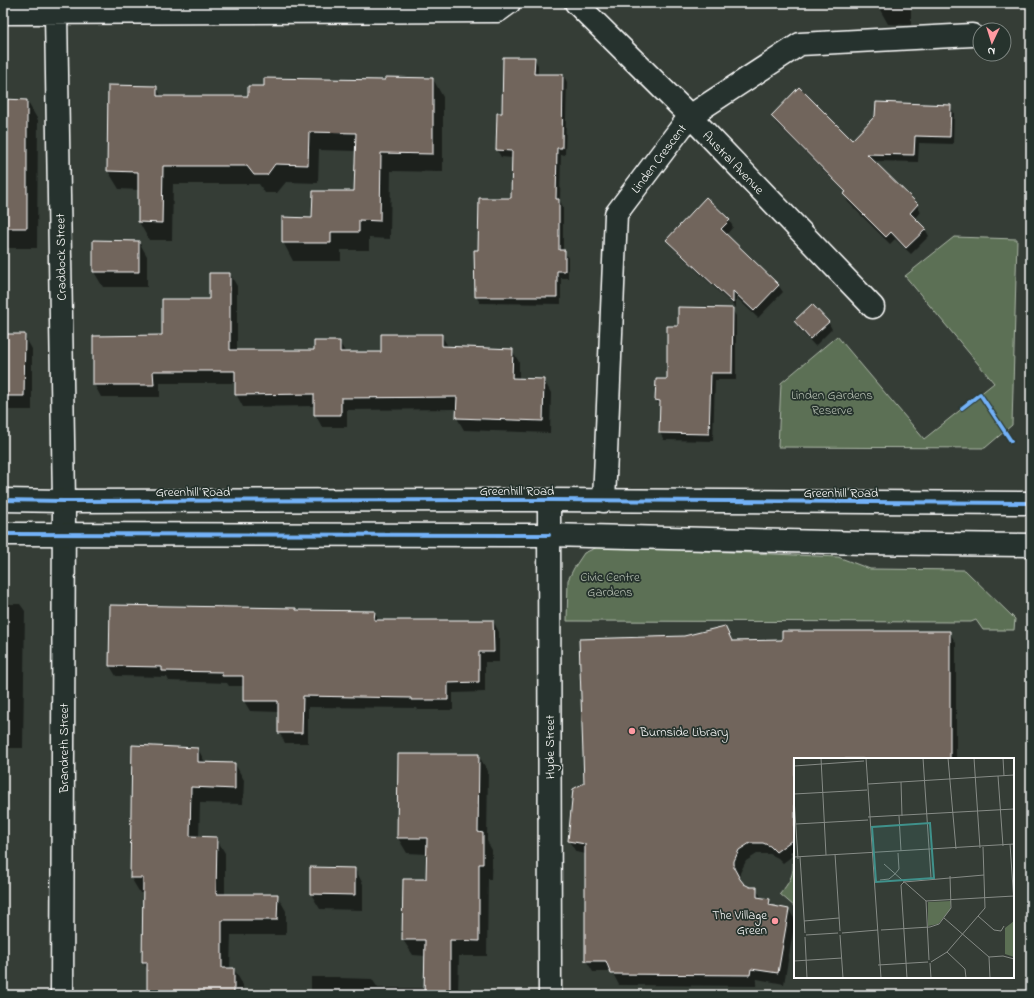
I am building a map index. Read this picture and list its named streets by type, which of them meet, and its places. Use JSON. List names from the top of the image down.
{
  "streets": {
    "street": [
      "Linden Crescent",
      "Austral Avenue",
      "Craddock Street",
      "Greenhill Road",
      "Hyde Street",
      "Brandreth Street"
    ]
  },
  "crossings": [
    ["Linden Crescent", "Austral Avenue"],
    ["Linden Crescent", "Greenhill Road"],
    ["Craddock Street", "Greenhill Road"],
    ["Craddock Street", "Brandreth Street"],
    ["Greenhill Road", "Hyde Street"],
    ["Greenhill Road", "Brandreth Street"]
  ],
  "parks": ["Linden Gardens Reserve", "Civic Centre Gardens"],
  "places": ["Burnside Library", "The Village Green"],
  "north": "bottom"
}
